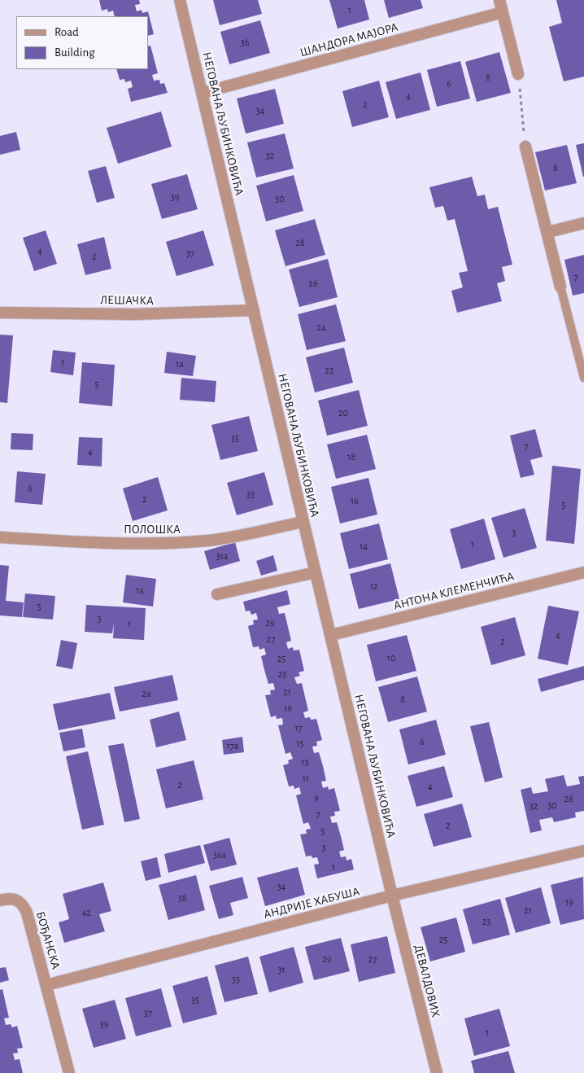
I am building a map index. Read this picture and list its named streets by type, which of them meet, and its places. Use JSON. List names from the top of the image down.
{
  "streets": {
    "street": [
      "ШАНДОРА МАЈОРА",
      "НЕГОВАНА ЉУБИНКОВИЋА",
      "ЛЕШАЧКА",
      "ПОЛОШКА",
      "АНТОНА КЛЕМЕНЧИЋА",
      "АНДРИЈЕ ХАБУША",
      "БОЂАНСКА",
      "ДЕВАЛДОВИХ"
    ]
  },
  "crossings": [
    ["ШАНДОРА МАЈОРА", "НЕГОВАНА ЉУБИНКОВИЋА"],
    ["НЕГОВАНА ЉУБИНКОВИЋА", "ЛЕШАЧКА"],
    ["НЕГОВАНА ЉУБИНКОВИЋА", "ПОЛОШКА"],
    ["НЕГОВАНА ЉУБИНКОВИЋА", "АНТОНА КЛЕМЕНЧИЋА"],
    ["НЕГОВАНА ЉУБИНКОВИЋА", "АНДРИЈЕ ХАБУША"],
    ["НЕГОВАНА ЉУБИНКОВИЋА", "ДЕВАЛДОВИХ"],
    ["АНДРИЈЕ ХАБУША", "БОЂАНСКА"],
    ["АНДРИЈЕ ХАБУША", "ДЕВАЛДОВИХ"]
  ],
  "house_numbers": [
    "1",
    "36",
    "8",
    "6",
    "4",
    "2",
    "34",
    "32",
    "8",
    "39",
    "30",
    "28",
    "4",
    "37",
    "2",
    "7",
    "26",
    "24",
    "7",
    "1a",
    "22",
    "5",
    "20",
    "35",
    "7",
    "4",
    "18",
    "6",
    "33",
    "2",
    "16",
    "5",
    "3",
    "1",
    "14",
    "31a",
    "12",
    "1a",
    "5",
    "3",
    "29",
    "1",
    "4",
    "27",
    "2",
    "10",
    "25",
    "23",
    "21",
    "2a",
    "8",
    "19",
    "17",
    "6",
    "15",
    "17a",
    "13",
    "11",
    "2",
    "4",
    "9",
    "28",
    "30",
    "32",
    "7",
    "2",
    "5",
    "3",
    "36a",
    "1",
    "34",
    "38",
    "19",
    "21",
    "42",
    "23",
    "25",
    "29",
    "27",
    "31",
    "33",
    "35",
    "37",
    "39",
    "1"
  ],
  "legend": ["Road", "Building"]
}
